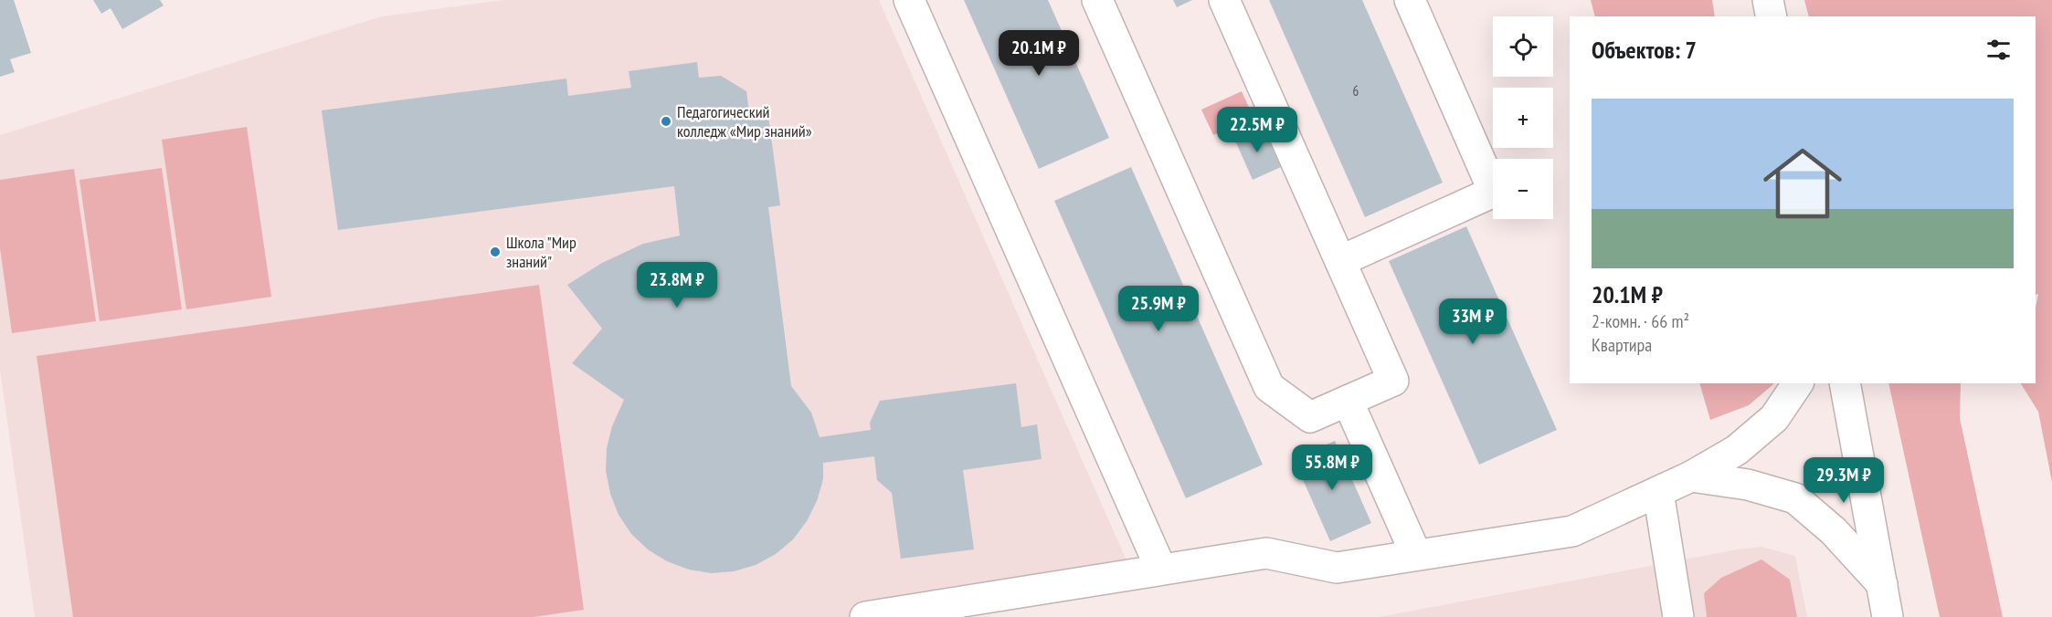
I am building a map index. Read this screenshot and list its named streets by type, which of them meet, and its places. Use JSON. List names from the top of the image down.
{
  "places": ["Педагогический колледж «Мир знаний»", "Школа \"Мир знаний\""],
  "house_numbers": ["6"],
  "page": {
    "map_buttons": ["+", "−"],
    "heading": "Объектов: 7",
    "price": [
      "20.1M ₽",
      "22.5M ₽",
      "23.8M ₽",
      "25.9M ₽",
      "33M ₽",
      "55.8M ₽",
      "29.3M ₽"
    ],
    "list": [
      {
        "name": "20.1M ₽",
        "note": "2-комн. · 66 m² · Квартира"
      }
    ]
  }
}
